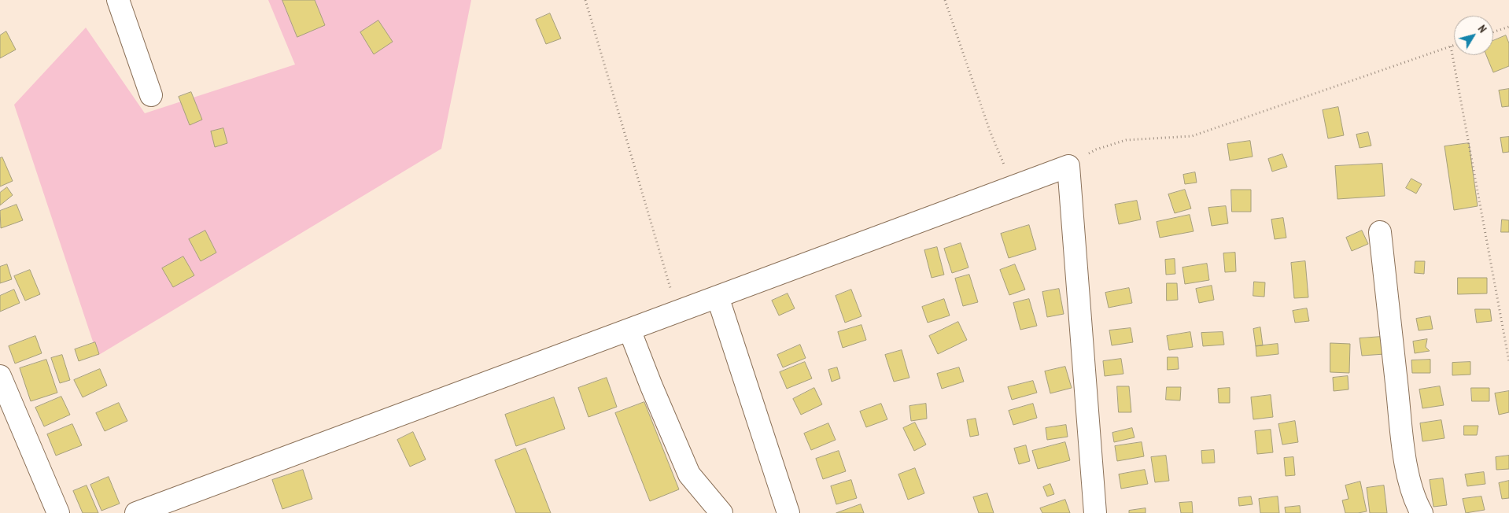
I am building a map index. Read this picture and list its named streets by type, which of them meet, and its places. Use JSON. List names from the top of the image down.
{
  "north": "top right"
}
